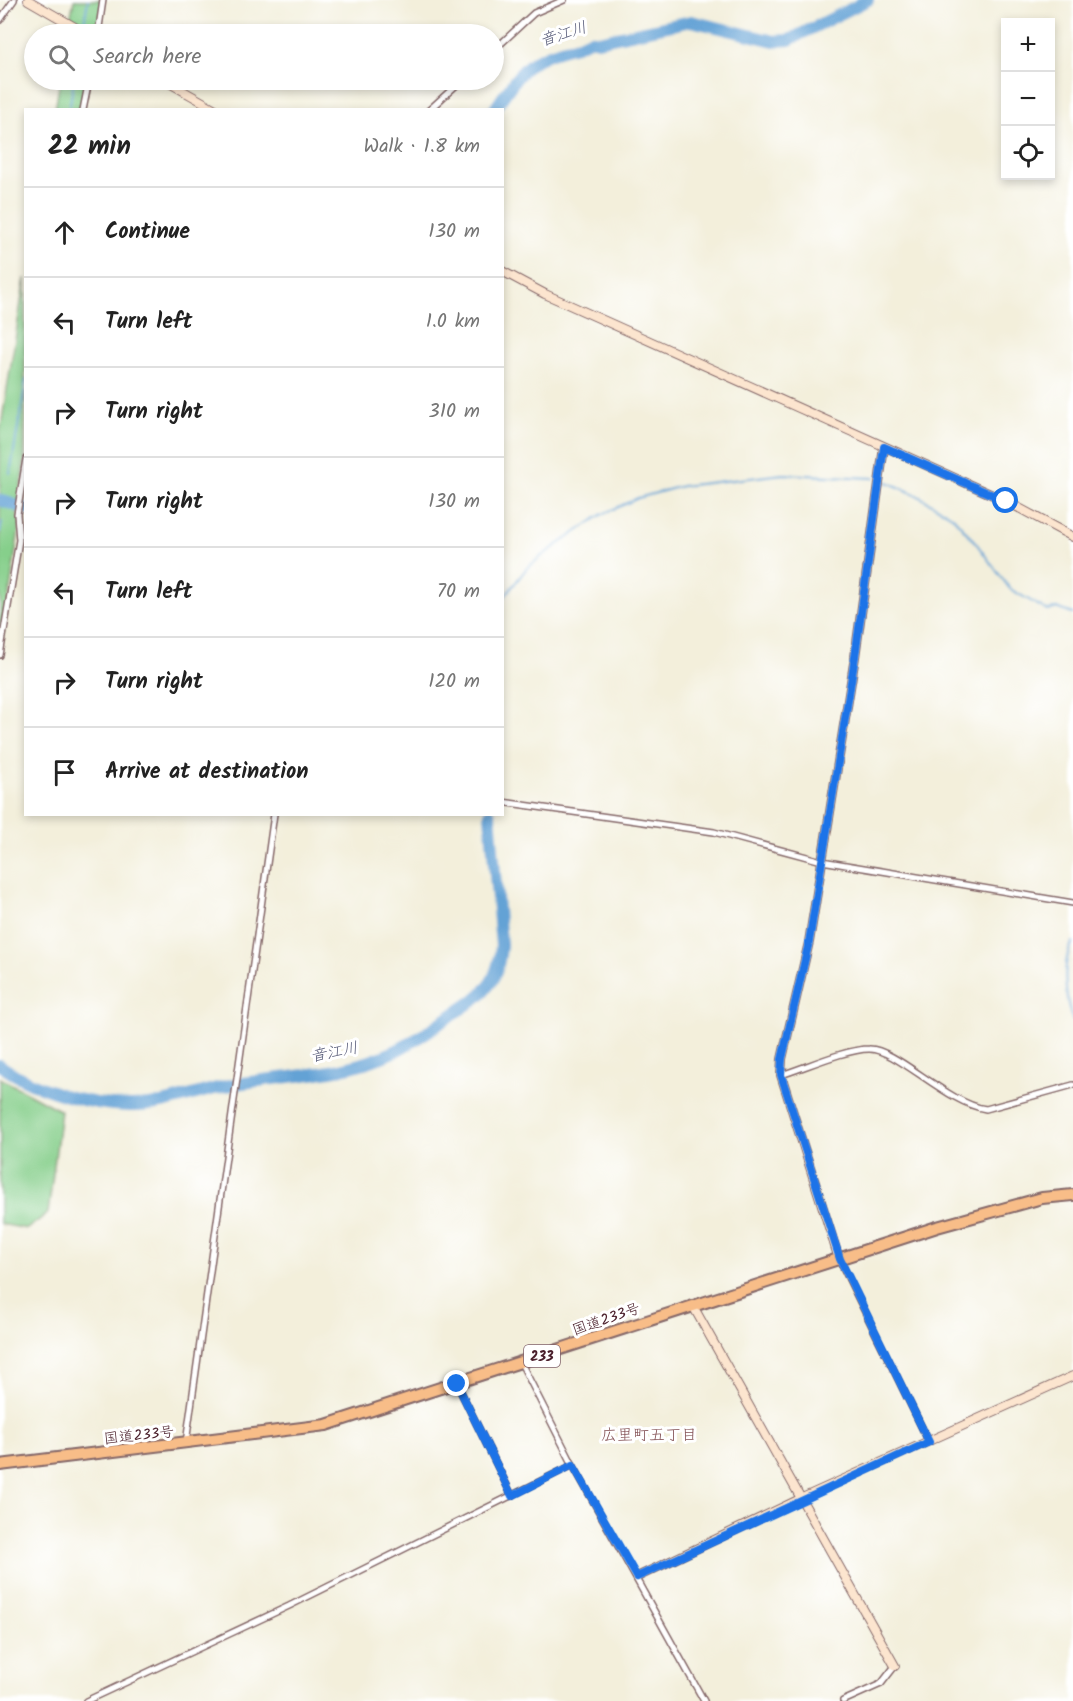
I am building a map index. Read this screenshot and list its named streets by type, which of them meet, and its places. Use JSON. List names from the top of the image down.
{
  "streets": {
    "highway": ["国道233号", "233"]
  },
  "districts": ["広里町五丁目"],
  "water": ["音江川"],
  "page": {
    "map_buttons": ["+", "−"],
    "search": "Search here",
    "heading": ["22 min", "Walk · 1.8 km"],
    "list": [
      ["Continue", "130 m"],
      ["Turn left", "1.0 km"],
      ["Turn right", "310 m"],
      ["Turn right", "130 m"],
      ["Turn left", "70 m"],
      ["Turn right", "120 m"],
      "Arrive at destination"
    ]
  }
}
